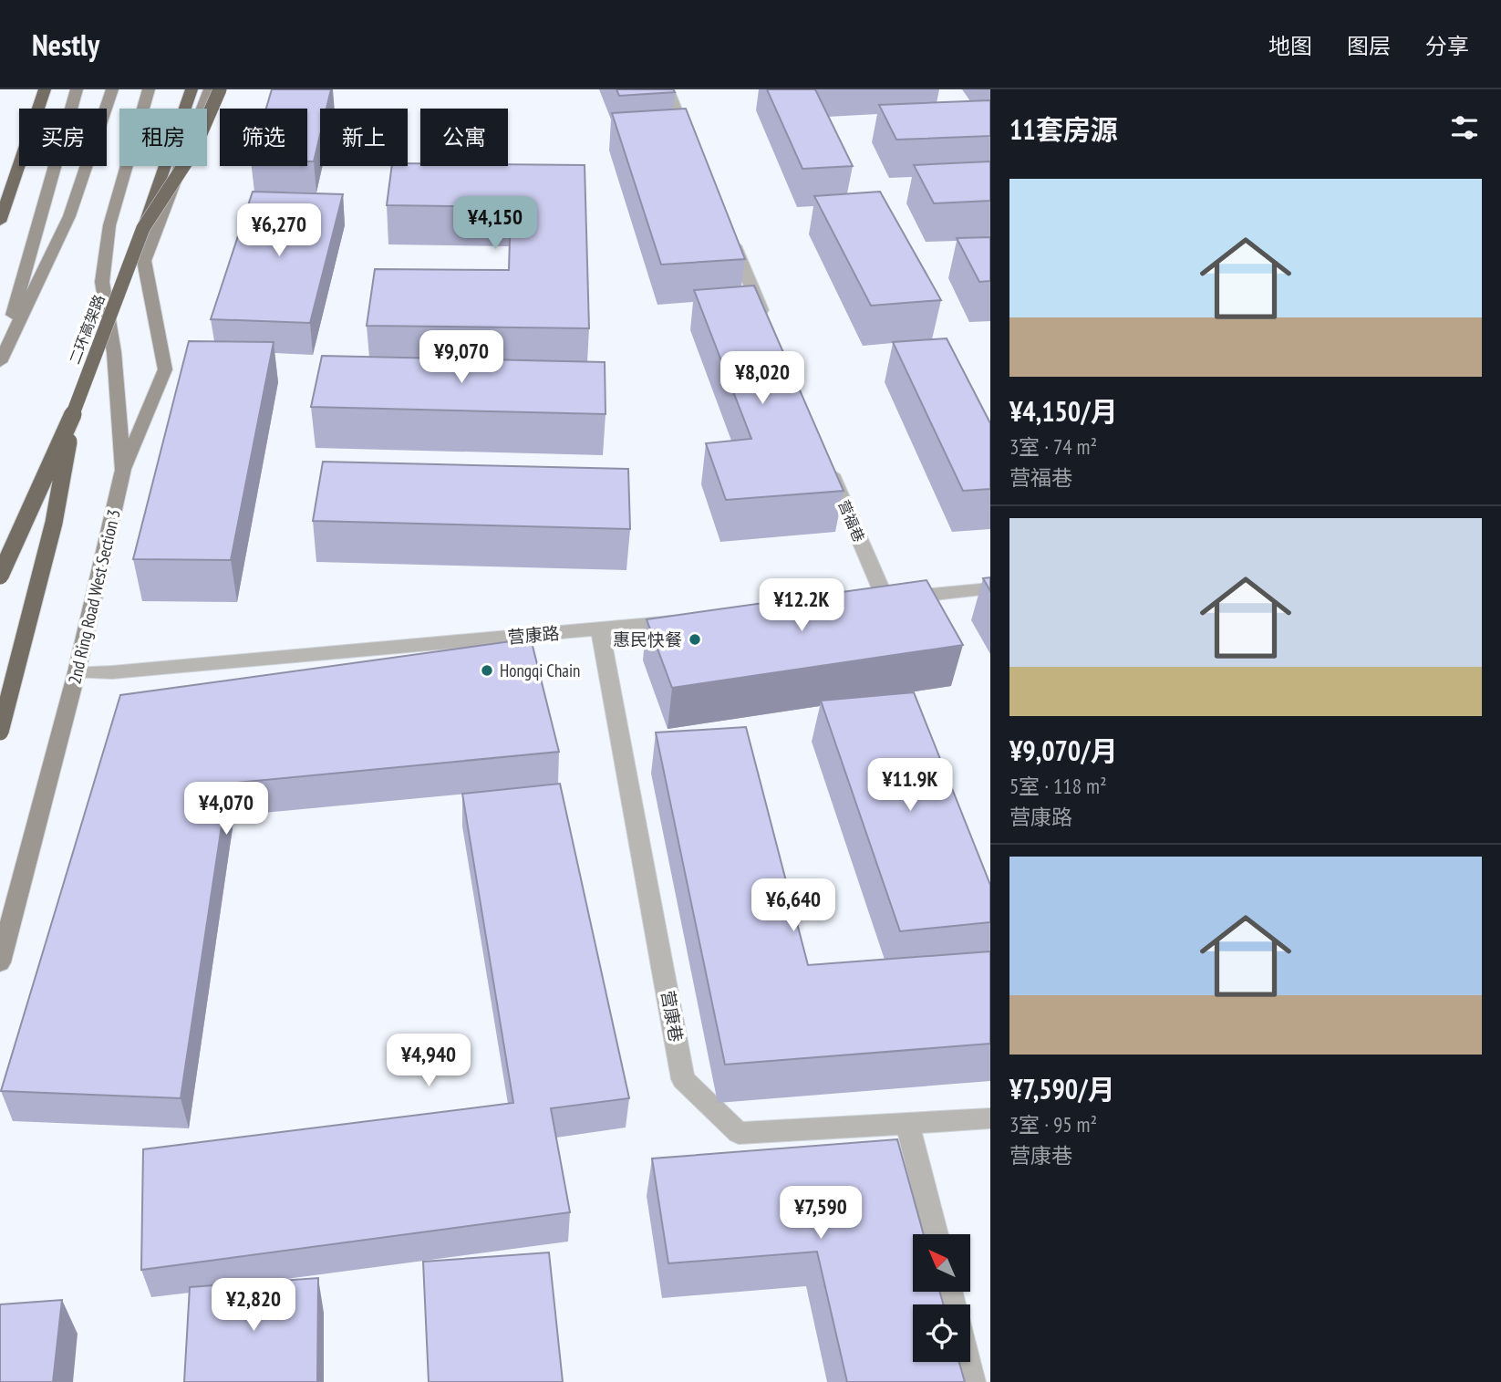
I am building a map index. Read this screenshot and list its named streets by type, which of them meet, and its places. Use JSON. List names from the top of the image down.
{
  "streets": {
    "highway": ["二环高架路"],
    "main road": ["2nd Ring Road West Section 3"],
    "street": ["营福巷", "营康路", "营康巷"]
  },
  "crossings": [
    ["2nd Ring Road West Section 3", "营康路"],
    ["营康路", "营康巷"]
  ],
  "places": ["惠民快餐", "Hongqi Chain"],
  "north": "top left",
  "page": {
    "header": "Nestly",
    "nav": ["地图", "图层", "分享"],
    "heading": "11套房源",
    "chip": [
      "买房",
      "租房",
      "筛选",
      "新上",
      "公寓"
    ],
    "list": [
      {
        "name": "¥4,150/月",
        "note": "3室 · 74 m² · 营福巷"
      },
      {
        "name": "¥9,070/月",
        "note": "5室 · 118 m² · 营康路"
      },
      {
        "name": "¥7,590/月",
        "note": "3室 · 95 m² · 营康巷"
      }
    ],
    "price": [
      "¥4,150",
      "¥6,270",
      "¥9,070",
      "¥8,020",
      "¥12.2K",
      "¥11.9K",
      "¥4,070",
      "¥6,640",
      "¥4,940",
      "¥7,590",
      "¥2,820"
    ]
  }
}
